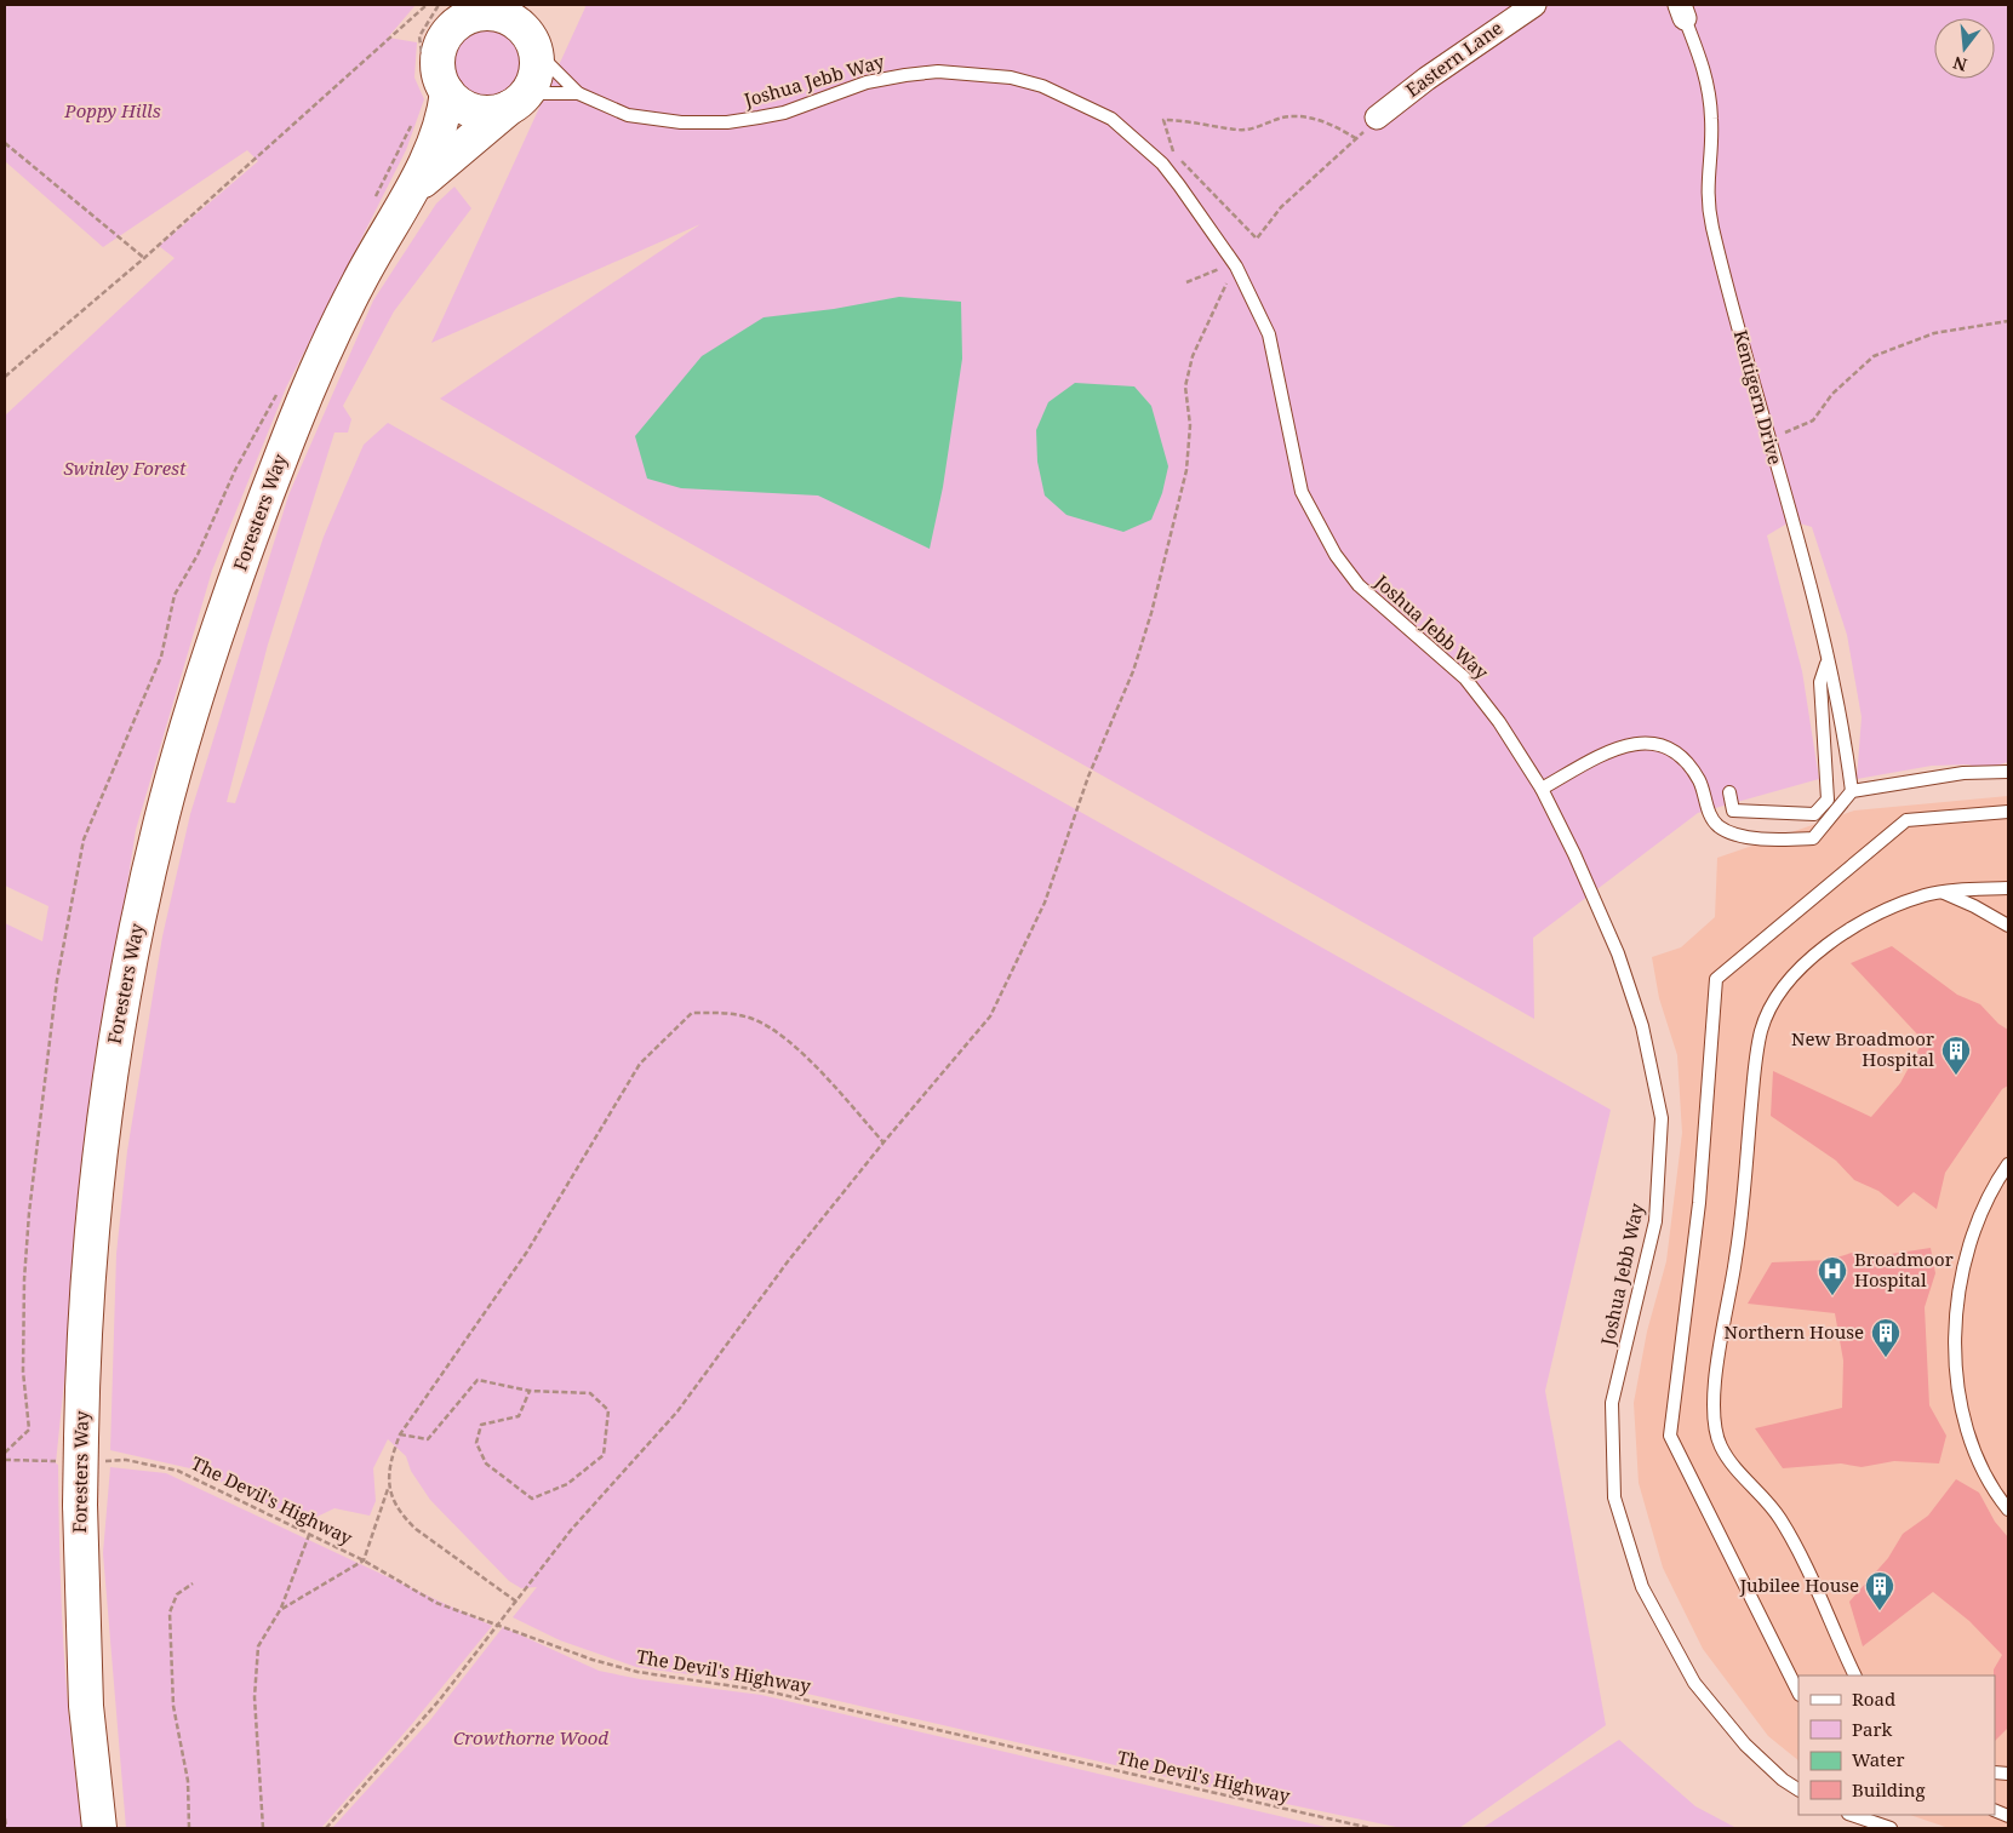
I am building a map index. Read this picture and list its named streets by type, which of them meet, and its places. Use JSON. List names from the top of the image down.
{
  "streets": {
    "main road": ["Foresters Way"],
    "street": ["Eastern Lane"],
    "lane": ["Joshua Jebb Way", "Kentigern Drive"],
    "path": ["The Devil's Highway"]
  },
  "crossings": [
    ["Joshua Jebb Way", "Foresters Way"],
    ["Foresters Way", "The Devil's Highway"]
  ],
  "parks": ["Poppy Hills", "Swinley Forest", "Crowthorne Wood"],
  "places": {
    "building": ["New Broadmoor Hospital", "Northern House", "Jubilee House"],
    "hospital": ["Broadmoor Hospital"]
  },
  "legend": [
    "Road",
    "Park",
    "Water",
    "Building"
  ],
  "north": "bottom"
}
